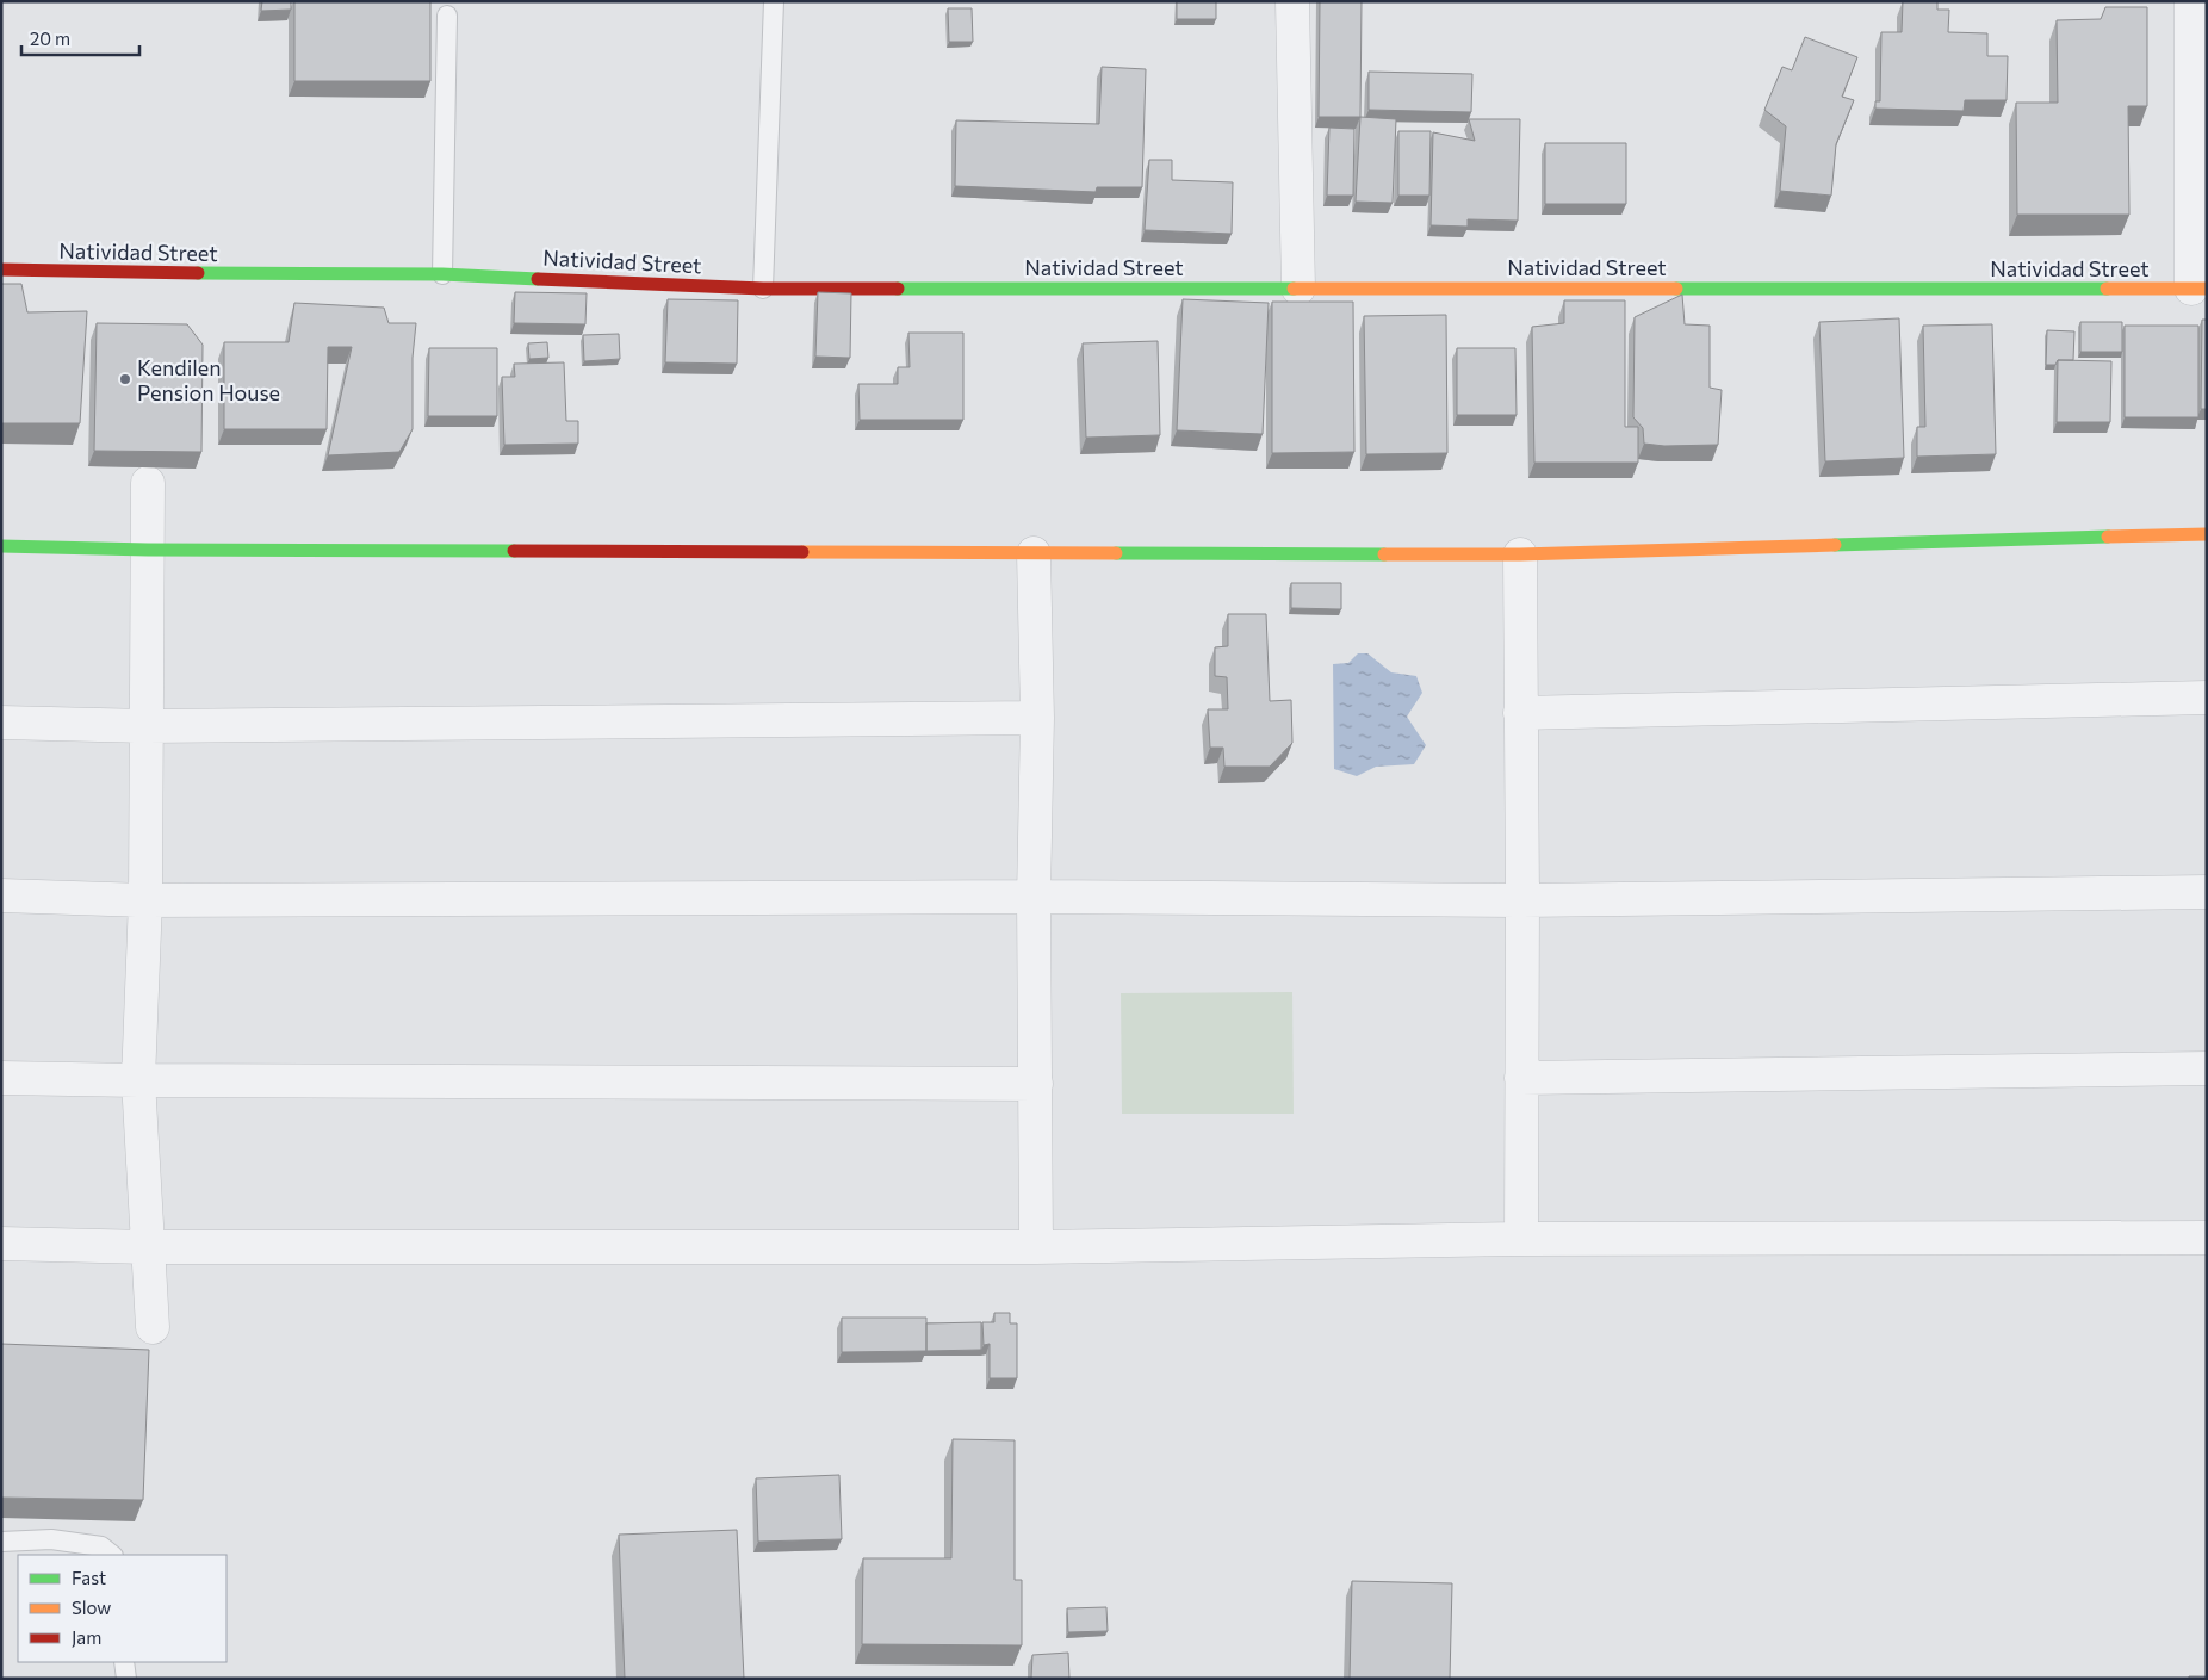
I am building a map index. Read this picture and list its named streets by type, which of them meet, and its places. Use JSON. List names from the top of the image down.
{
  "streets": {
    "street": ["Natividad Street"]
  },
  "places": ["Kendilen Pension House"],
  "legend": ["Fast", "Slow", "Jam"],
  "scale_bar": "20 m"
}
